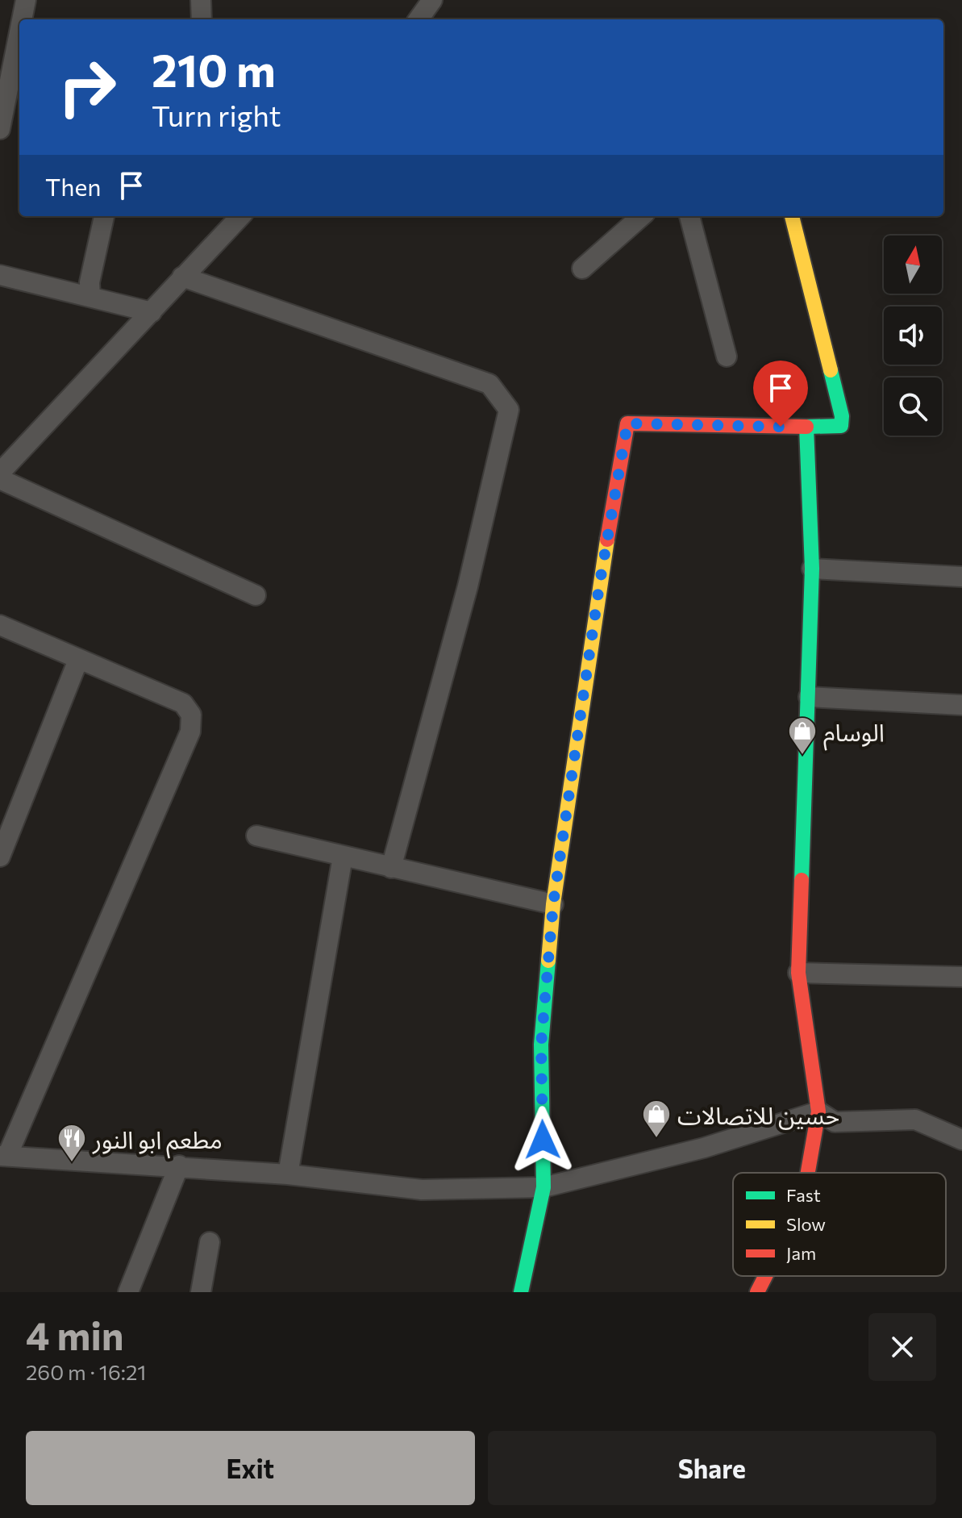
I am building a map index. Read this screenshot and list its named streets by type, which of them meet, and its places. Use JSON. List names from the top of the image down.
{
  "places": {
    "shop": ["الوسام", "حسين للاتصالات"],
    "restaurant": ["مطعم ابو النور"]
  },
  "legend": ["Fast", "Slow", "Jam"],
  "north": "top",
  "page": {
    "turn": ["210 m", "Turn right"],
    "then": "Then",
    "heading": ["4 min", "260 m · 16:21"],
    "buttons": ["Exit", "Share"]
  }
}
